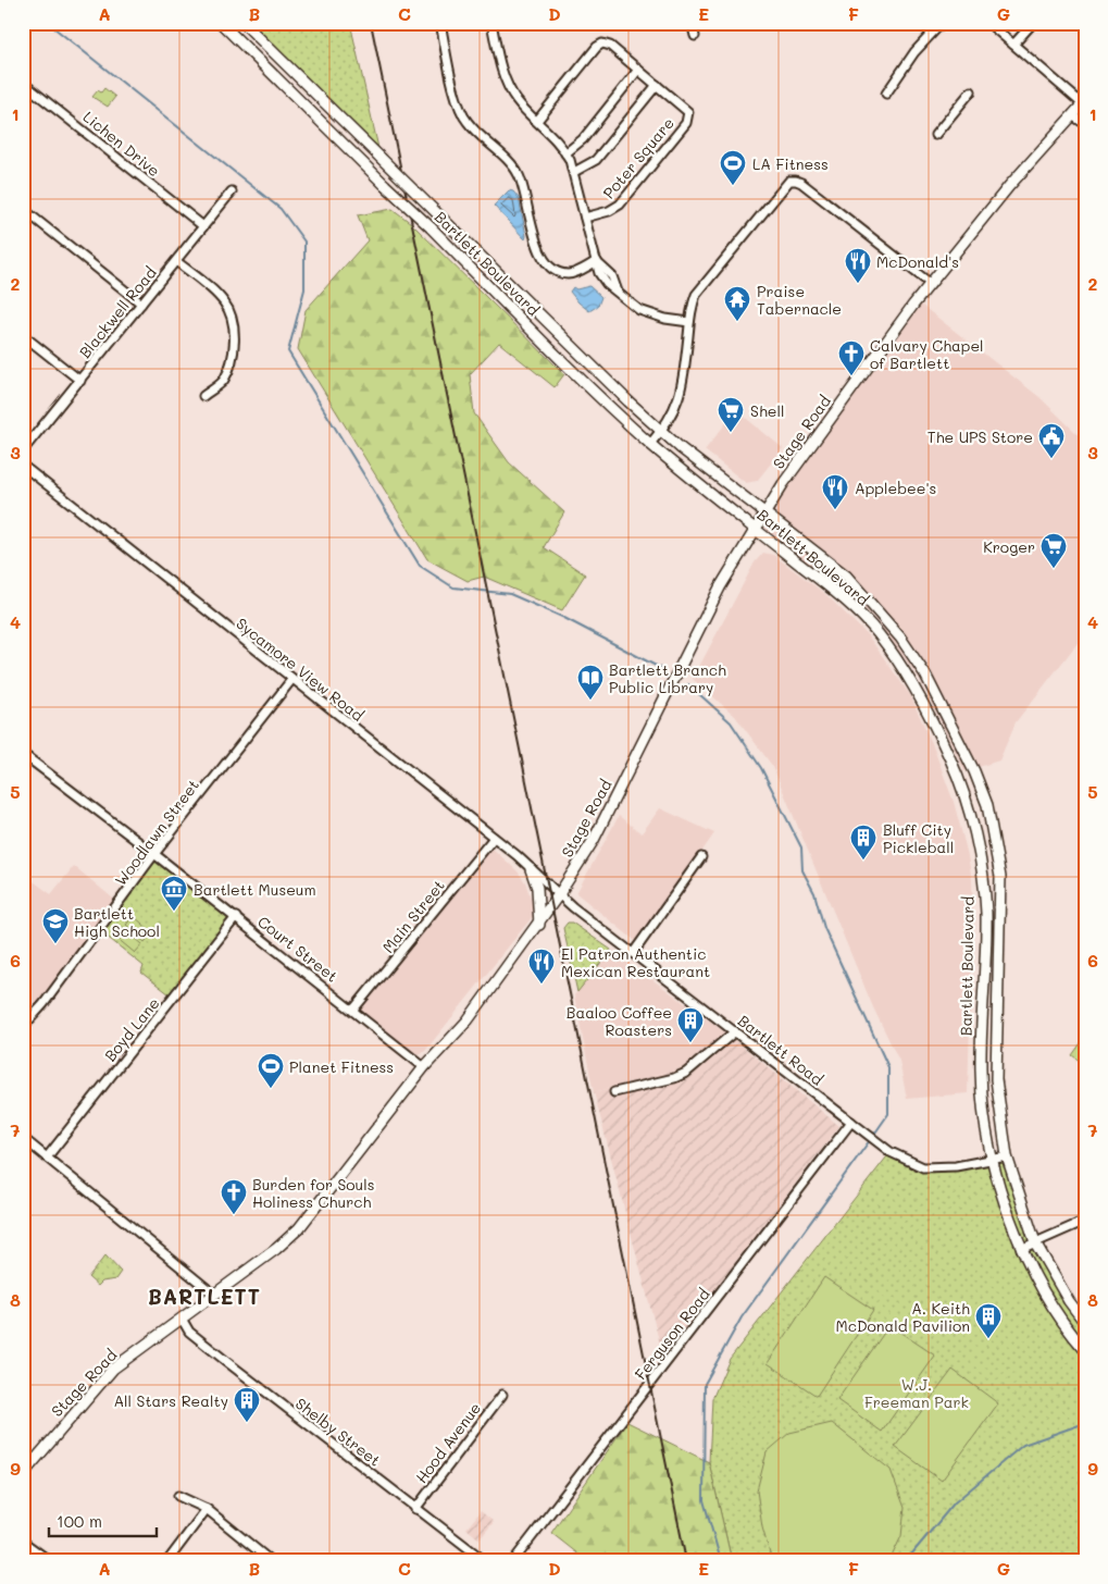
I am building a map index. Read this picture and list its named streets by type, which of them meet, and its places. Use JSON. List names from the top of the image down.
{
  "streets": {
    "main road": ["Bartlett Boulevard", "Stage Road"],
    "street": [
      "Lichen Drive",
      "Poter Square",
      "Blackwell Road",
      "Sycamore View Road",
      "Woodlawn Street",
      "Main Street",
      "Court Street",
      "Boyd Lane",
      "Bartlett Road",
      "Ferguson Road",
      "Shelby Street",
      "Hood Avenue"
    ]
  },
  "crossings": [
    ["Lichen Drive", "Blackwell Road"],
    ["Bartlett Boulevard", "Stage Road"],
    ["Bartlett Boulevard", "Bartlett Road"],
    ["Stage Road", "Sycamore View Road"],
    ["Stage Road", "Court Street"],
    ["Stage Road", "Bartlett Road"],
    ["Stage Road", "Shelby Street"],
    ["Sycamore View Road", "Woodlawn Street"],
    ["Sycamore View Road", "Main Street"],
    ["Sycamore View Road", "Bartlett Road"],
    ["Woodlawn Street", "Court Street"],
    ["Main Street", "Court Street"],
    ["Court Street", "Boyd Lane"],
    ["Bartlett Road", "Ferguson Road"],
    ["Shelby Street", "Hood Avenue"]
  ],
  "districts": ["BARTLETT"],
  "parks": ["W.J. Freeman Park"],
  "places": {
    "sports": ["LA Fitness", "Planet Fitness"],
    "restaurant": ["McDonald's", "Applebee's", "El Patron Authentic Mexican Restaurant"],
    "temple": ["Praise Tabernacle"],
    "church": ["Calvary Chapel of Bartlett", "Burden for Souls Holiness Church"],
    "supermarket": ["Shell", "Kroger"],
    "public building": ["The UPS Store"],
    "library": ["Bartlett Branch Public Library"],
    "building": [
      "Bluff City Pickleball",
      "Baaloo Coffee Roasters",
      "A. Keith McDonald Pavilion",
      "All Stars Realty"
    ],
    "museum": ["Bartlett Museum"],
    "school or university": ["Bartlett High School"]
  },
  "scale_bar": "100 m",
  "grid": {
    "columns": [
      "A",
      "B",
      "C",
      "D",
      "E",
      "F",
      "G"
    ],
    "rows": [
      "1",
      "2",
      "3",
      "4",
      "5",
      "6",
      "7",
      "8",
      "9"
    ]
  }
}
